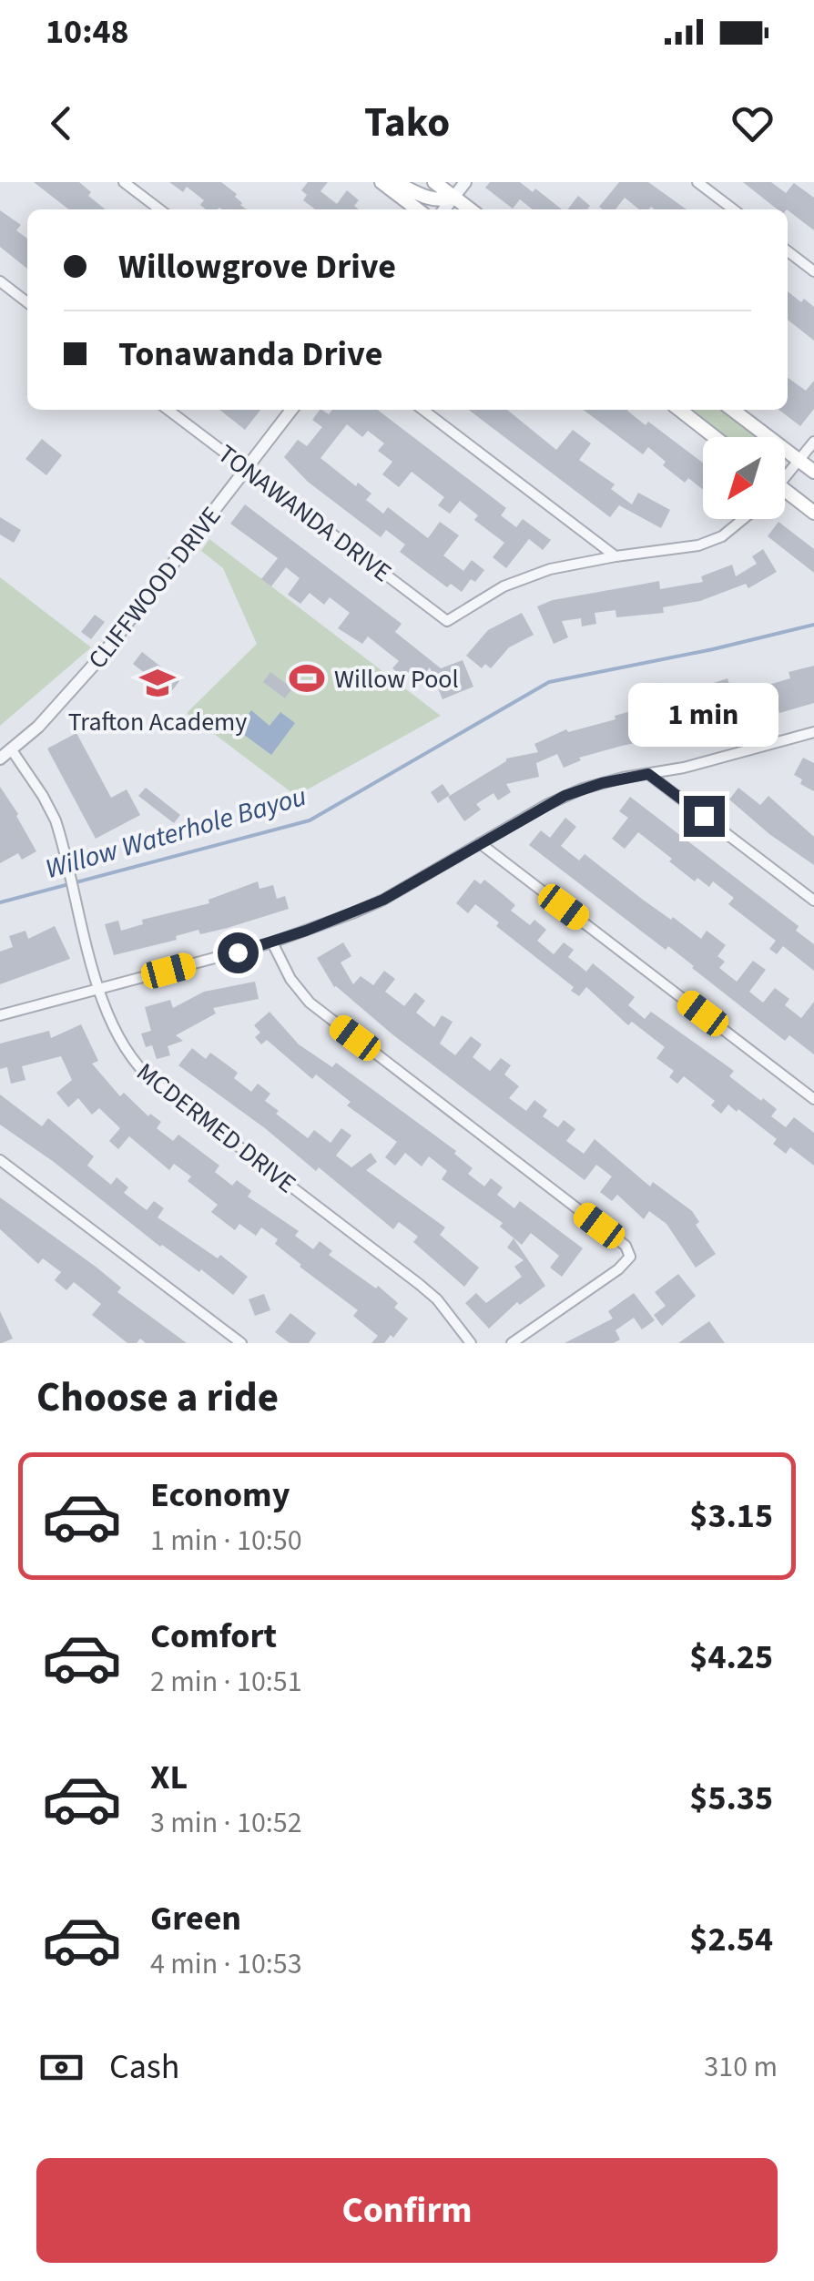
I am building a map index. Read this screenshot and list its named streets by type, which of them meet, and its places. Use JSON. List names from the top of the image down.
{
  "streets": {
    "street": ["TONAWANDA DRIVE", "CLIFFWOOD DRIVE", "MCDERMED DRIVE"]
  },
  "crossings": [
    ["TONAWANDA DRIVE", "CLIFFWOOD DRIVE"],
    ["CLIFFWOOD DRIVE", "MCDERMED DRIVE"]
  ],
  "water": ["Willow Waterhole Bayou"],
  "places": {
    "sports": ["Willow Pool"],
    "school or university": ["Trafton Academy"]
  },
  "north": "bottom left",
  "page": {
    "status": "10:48",
    "header": "Tako",
    "banner": ["Willowgrove Drive", "Tonawanda Drive"],
    "bubble": "1 min",
    "heading": "Choose a ride",
    "list": [
      {
        "name": "Economy",
        "note": "1 min · 10:50",
        "value": "$3.15"
      },
      {
        "name": "Comfort",
        "note": "2 min · 10:51",
        "value": "$4.25"
      },
      {
        "name": "XL",
        "note": "3 min · 10:52",
        "value": "$5.35"
      },
      {
        "name": "Green",
        "note": "4 min · 10:53",
        "value": "$2.54"
      }
    ],
    "pay": ["Cash", "310 m"],
    "buttons": "Confirm"
  }
}
